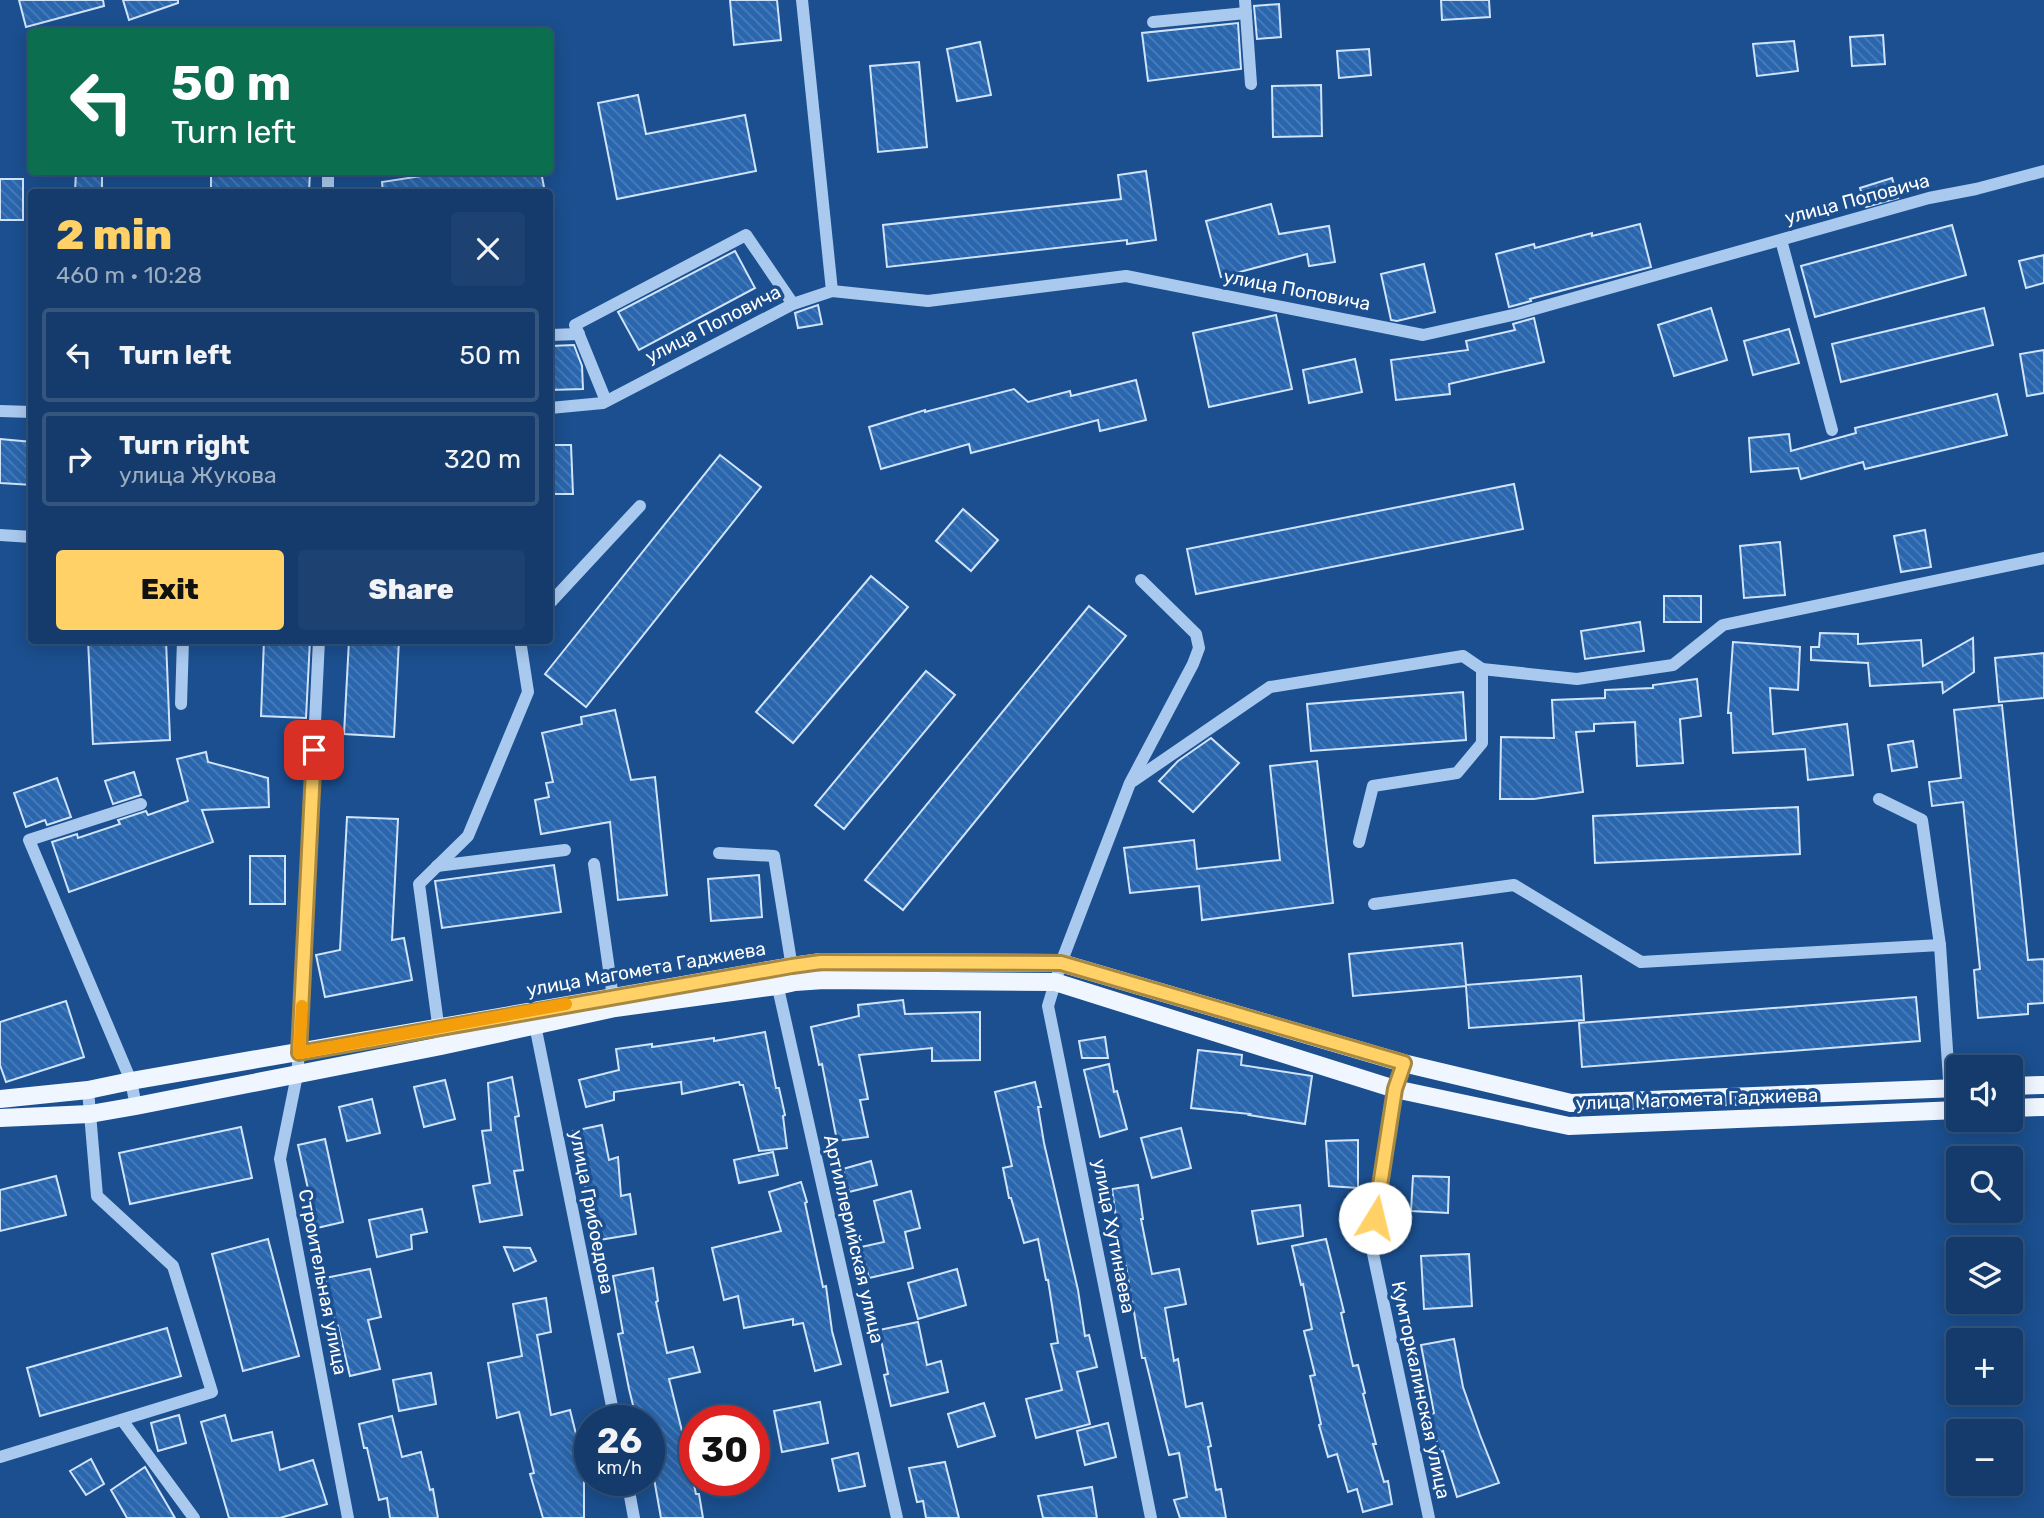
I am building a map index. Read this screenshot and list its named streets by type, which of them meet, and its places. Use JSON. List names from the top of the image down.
{
  "streets": {
    "main road": ["улица Магомета Гаджиева"],
    "street": [
      "улица Поповича",
      "улица Грибоедова",
      "улица Хутинаева",
      "Артиллерийская улица",
      "Строительная улица",
      "Кумторкалинская улица"
    ]
  },
  "crossings": [
    ["улица Магомета Гаджиева", "улица Грибоедова"],
    ["улица Магомета Гаджиева", "улица Хутинаева"],
    ["улица Магомета Гаджиева", "Артиллерийская улица"],
    ["улица Магомета Гаджиева", "Строительная улица"],
    ["улица Магомета Гаджиева", "Кумторкалинская улица"]
  ],
  "page": {
    "turn": ["50 m", "Turn left"],
    "heading": ["2 min", "460 m · 10:28"],
    "list": [
      {
        "name": "Turn left",
        "value": "50 m"
      },
      {
        "name": "Turn right",
        "note": "улица Жукова",
        "value": "320 m"
      }
    ],
    "buttons": ["Exit", "Share"],
    "map_buttons": ["+", "−"],
    "speed": "26 km/h",
    "limit": "30"
  }
}
